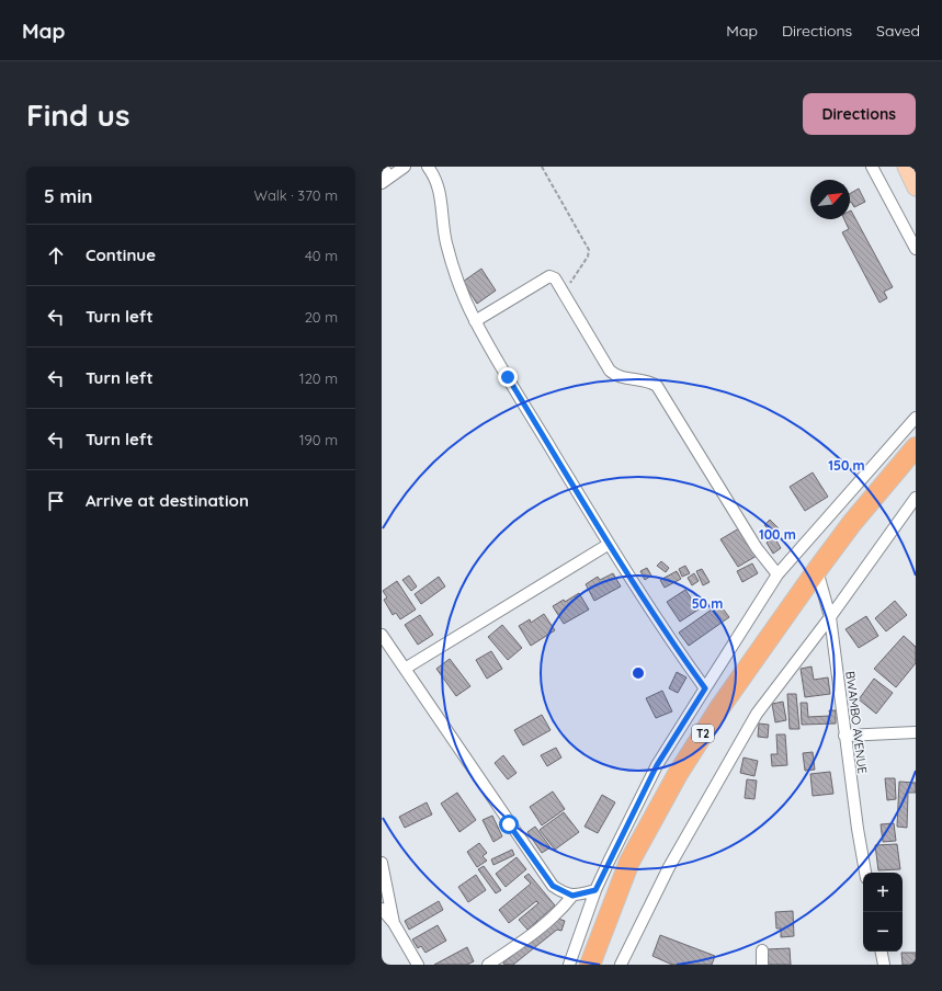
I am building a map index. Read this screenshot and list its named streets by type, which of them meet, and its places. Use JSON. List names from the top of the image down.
{
  "streets": {
    "highway": ["T2"],
    "street": ["BWAMBO AVENUE"]
  },
  "crossings": [
    ["BWAMBO AVENUE", "T2"]
  ],
  "north": "top right",
  "page": {
    "header": "Map",
    "nav": ["Map", "Directions", "Saved"],
    "buttons": "Directions",
    "title": "Find us",
    "heading": ["5 min", "Walk · 370 m"],
    "list": [
      ["Continue", "40 m"],
      ["Turn left", "20 m"],
      ["Turn left", "120 m"],
      ["Turn left", "190 m"],
      "Arrive at destination"
    ],
    "map_buttons": ["+", "−"]
  },
  "rings": ["150 m", "100 m", "50 m"]
}
